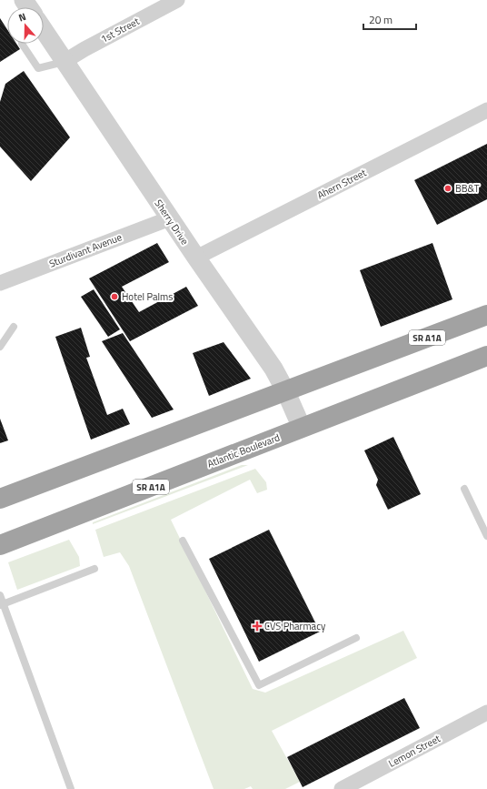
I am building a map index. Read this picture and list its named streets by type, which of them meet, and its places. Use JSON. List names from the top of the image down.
{
  "streets": {
    "highway": ["SR A1A", "Atlantic Boulevard"],
    "street": [
      "1st Street",
      "Ahern Street",
      "Sherry Drive",
      "Sturdivant Avenue",
      "Lemon Street"
    ]
  },
  "crossings": [
    ["1st Street", "Sherry Drive"],
    ["Ahern Street", "Sherry Drive"],
    ["Sherry Drive", "Sturdivant Avenue"],
    ["Sherry Drive", "SR A1A"],
    ["Sherry Drive", "Atlantic Boulevard"]
  ],
  "places": {
    "other": ["BB&T", "Hotel Palms"],
    "health": ["CVS Pharmacy"]
  },
  "scale_bar": "20 m",
  "north": "top"
}
